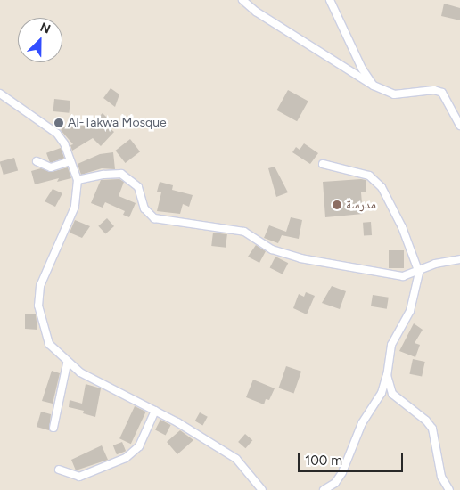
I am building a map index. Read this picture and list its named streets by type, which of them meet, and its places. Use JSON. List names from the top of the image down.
{
  "places": ["Al-Takwa Mosque", "مدرسة"],
  "scale_bar": "100 m",
  "north": "top right"
}
